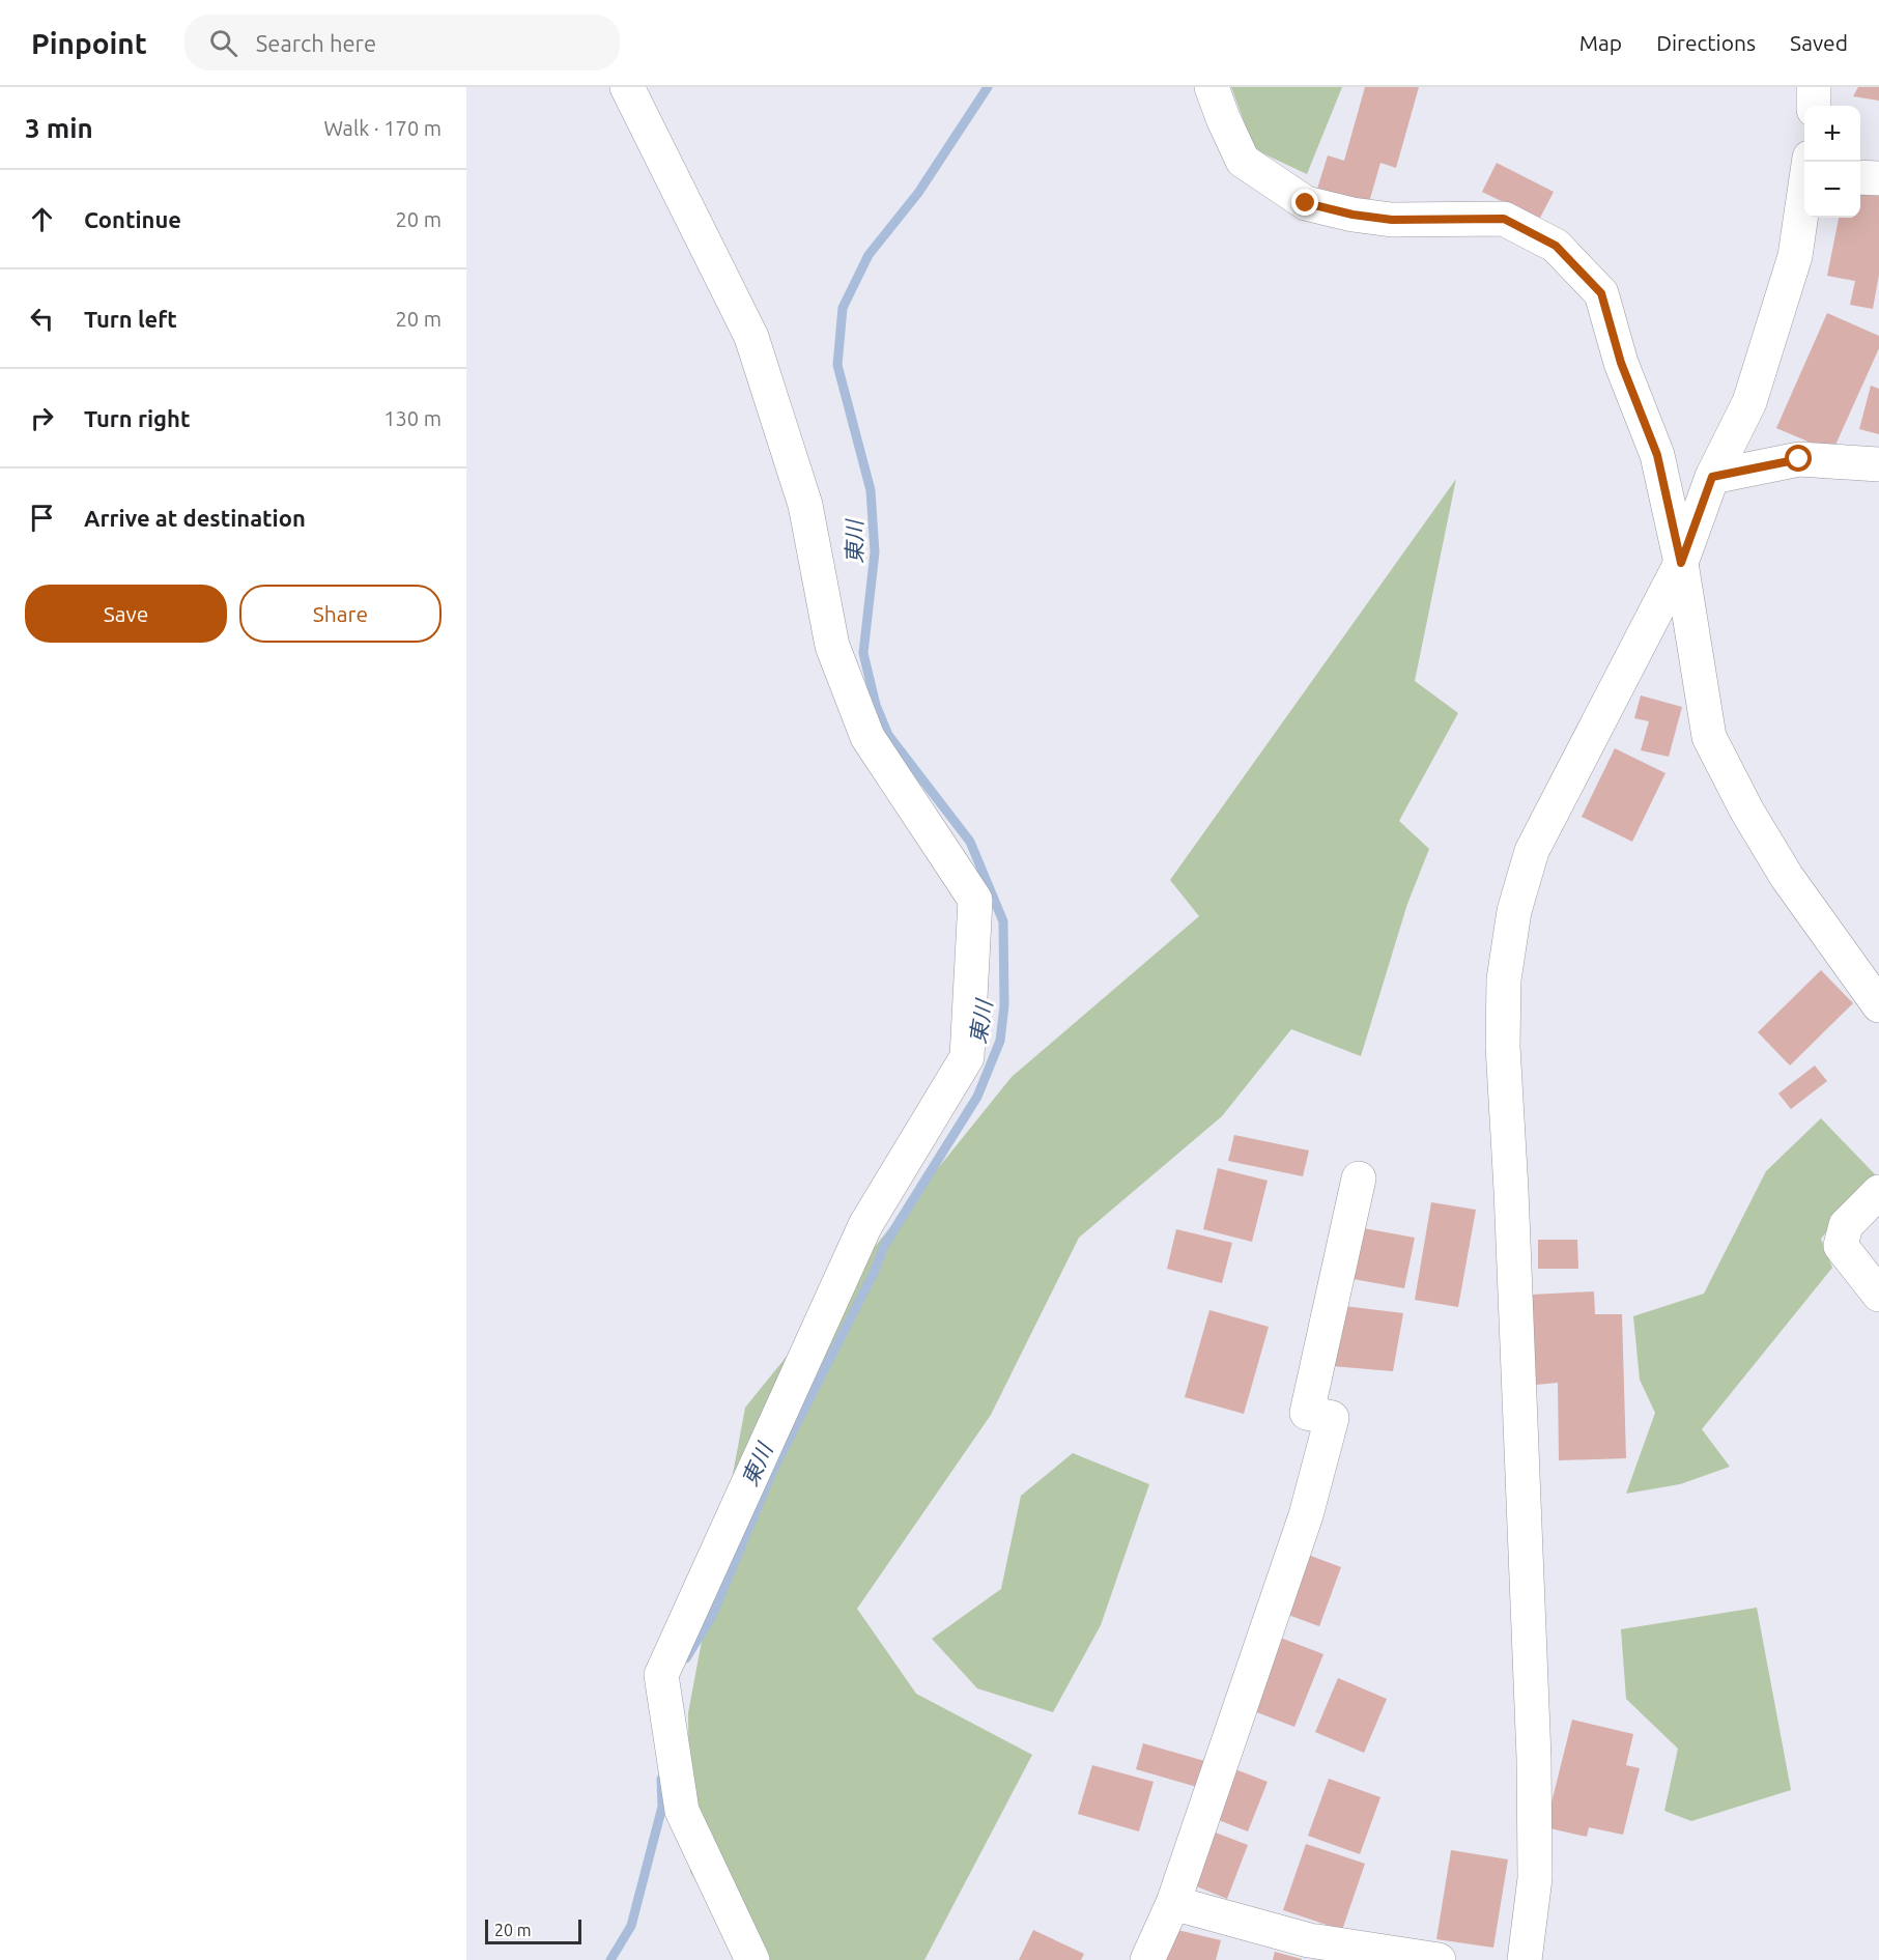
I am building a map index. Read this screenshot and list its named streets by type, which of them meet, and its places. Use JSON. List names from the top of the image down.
{
  "water": ["東川"],
  "scale_bar": "20 m",
  "page": {
    "header": "Pinpoint",
    "search": "Search here",
    "nav": ["Map", "Directions", "Saved"],
    "heading": ["3 min", "Walk · 170 m"],
    "map_buttons": ["+", "−"],
    "list": [
      ["Continue", "20 m"],
      ["Turn left", "20 m"],
      ["Turn right", "130 m"],
      "Arrive at destination"
    ],
    "buttons": ["Save", "Share"],
    "scale": "20 m"
  }
}
